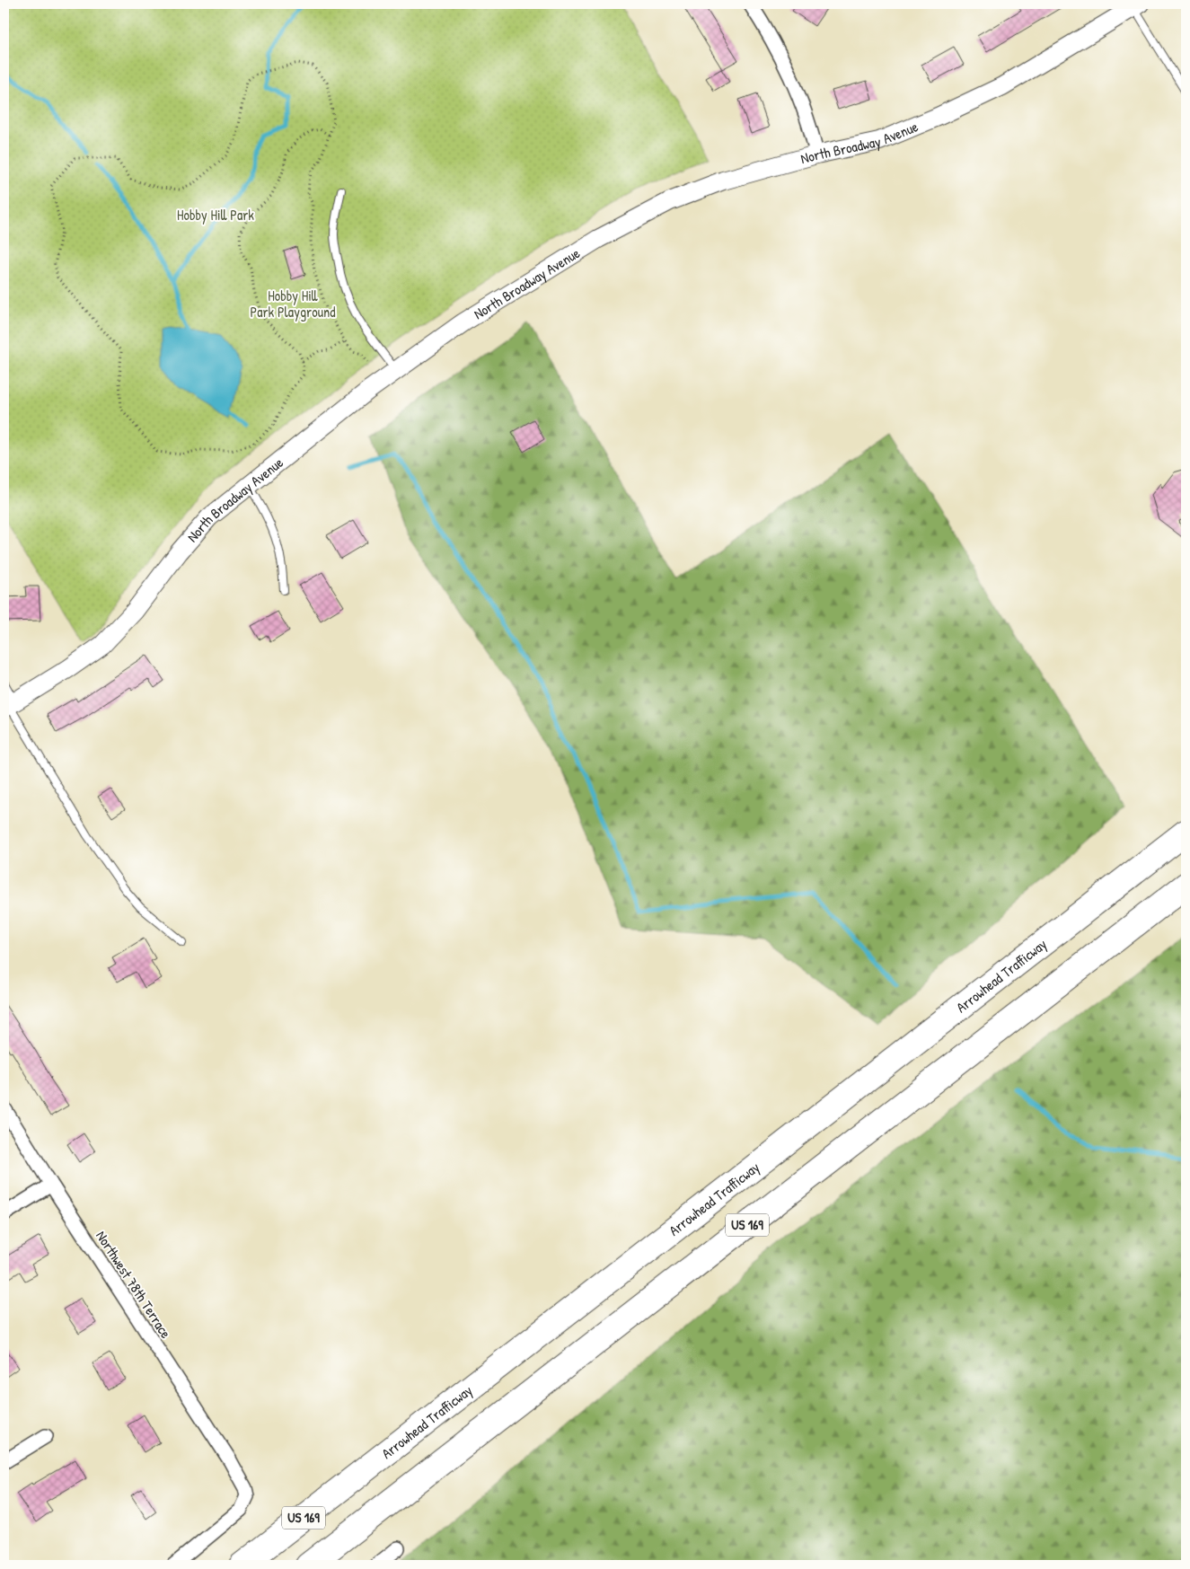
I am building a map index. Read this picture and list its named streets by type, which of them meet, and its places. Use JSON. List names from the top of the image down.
{
  "streets": {
    "highway": ["Arrowhead Trafficway", "US 169"],
    "street": ["North Broadway Avenue", "Northwest 78th Terrace"]
  },
  "parks": ["Hobby Hill Park", "Hobby Hill Park Playground"]
}
